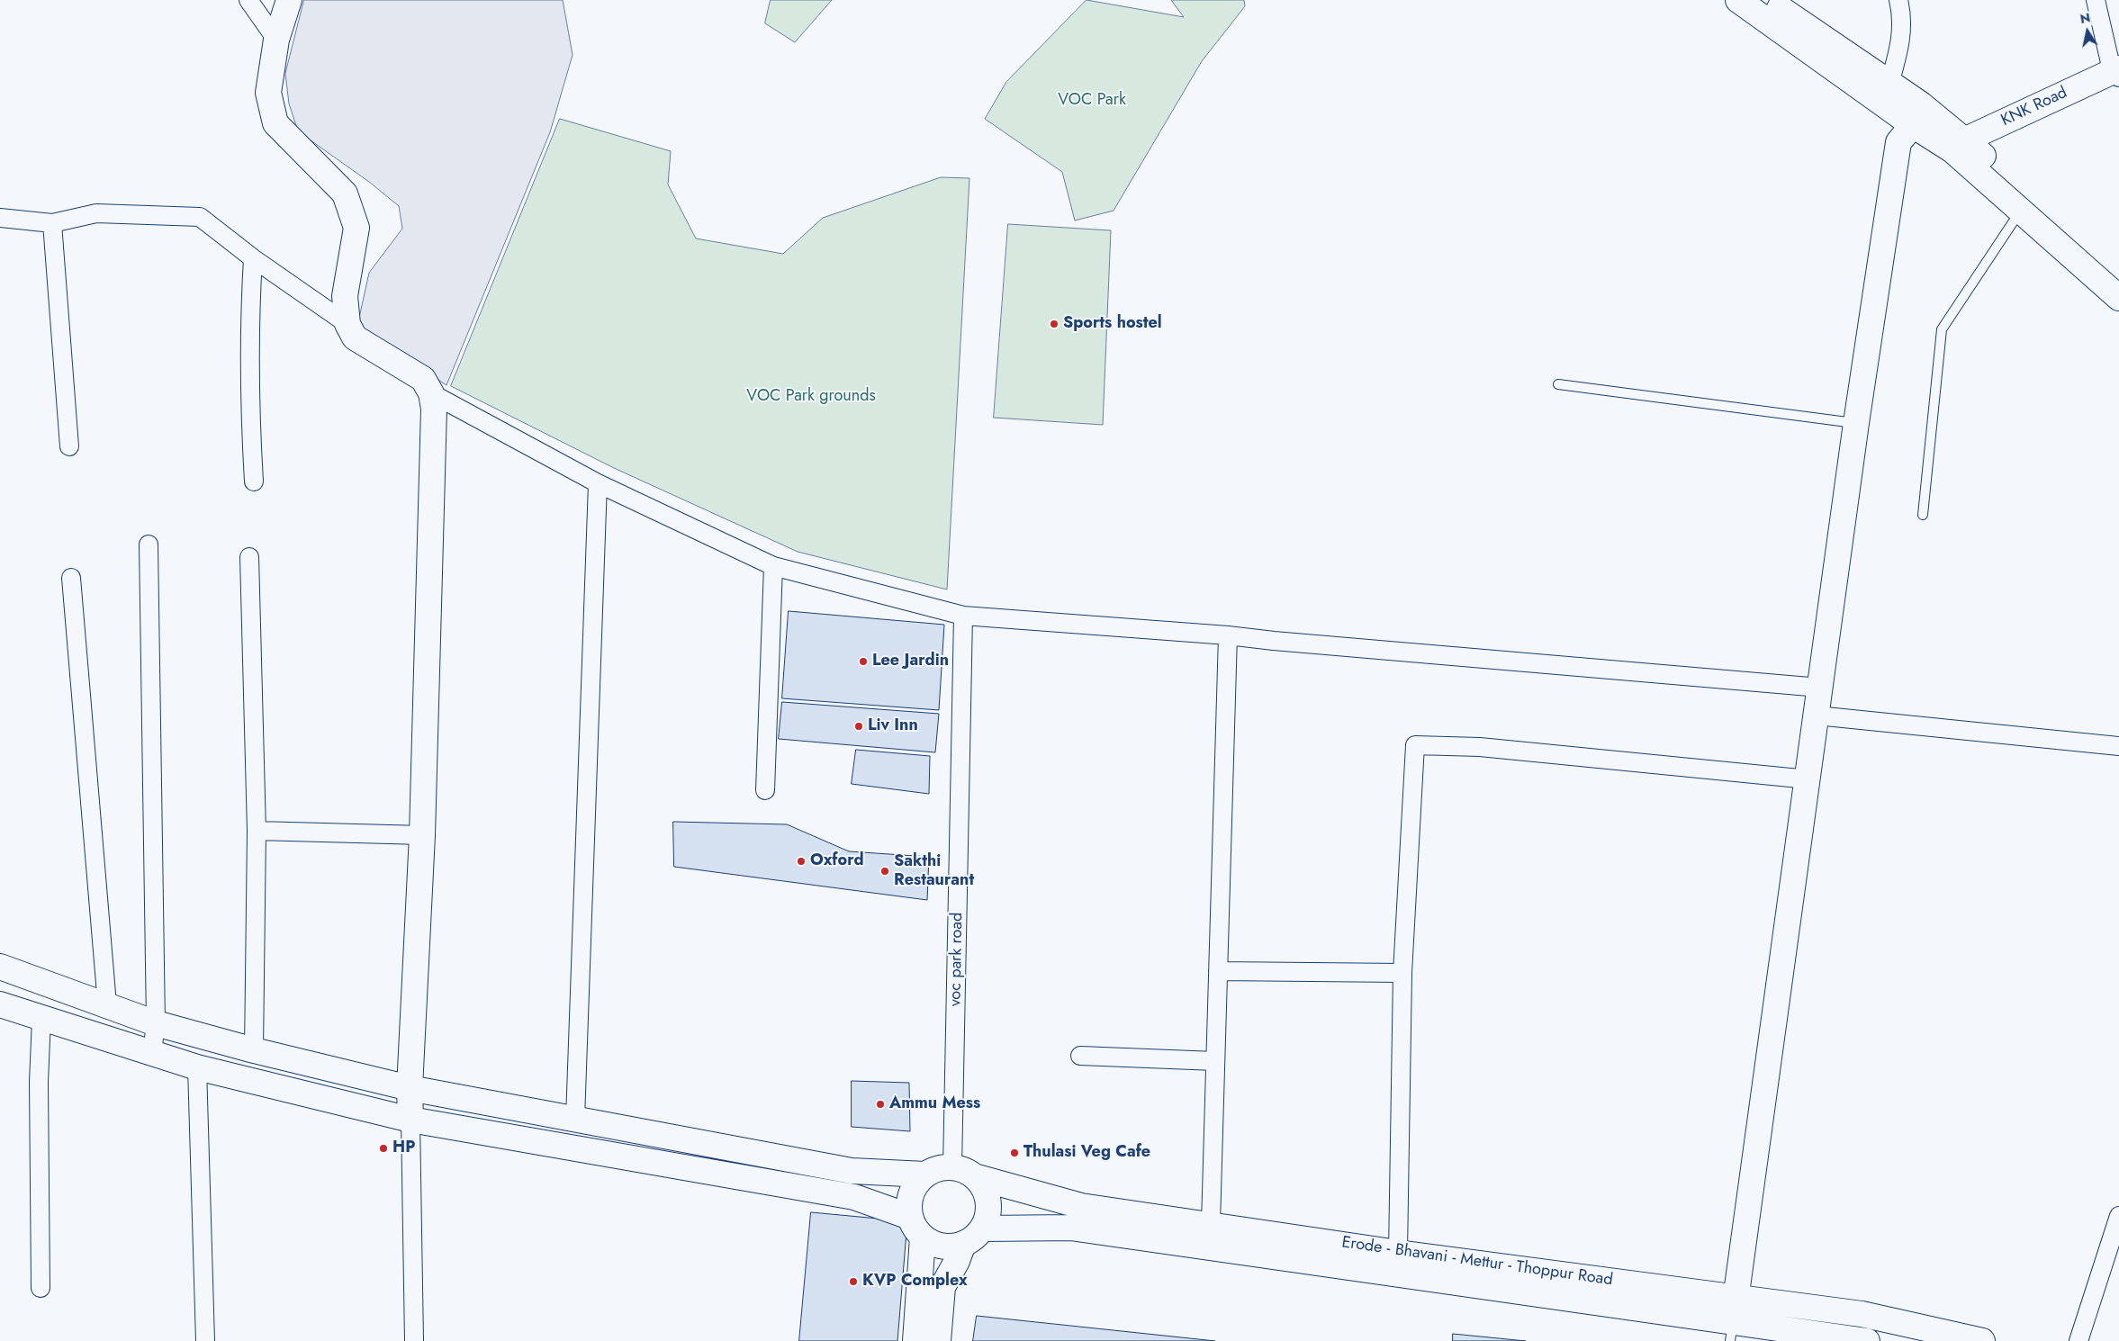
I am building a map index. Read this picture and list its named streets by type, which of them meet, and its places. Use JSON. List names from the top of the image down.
{
  "streets": {
    "main road": ["KNK Road", "Erode - Bhavani - Mettur - Thoppur Road"],
    "street": ["voc park road"]
  },
  "crossings": [
    ["voc park road", "Erode - Bhavani - Mettur - Thoppur Road"]
  ],
  "parks": ["VOC Park", "VOC Park grounds"],
  "places": [
    "Sports hostel",
    "Lee Jardin",
    "Liv Inn",
    "Oxford",
    "Sakthi Restaurant",
    "Ammu Mess",
    "HP",
    "Thulasi Veg Cafe",
    "KVP Complex"
  ],
  "north": "top"
}
